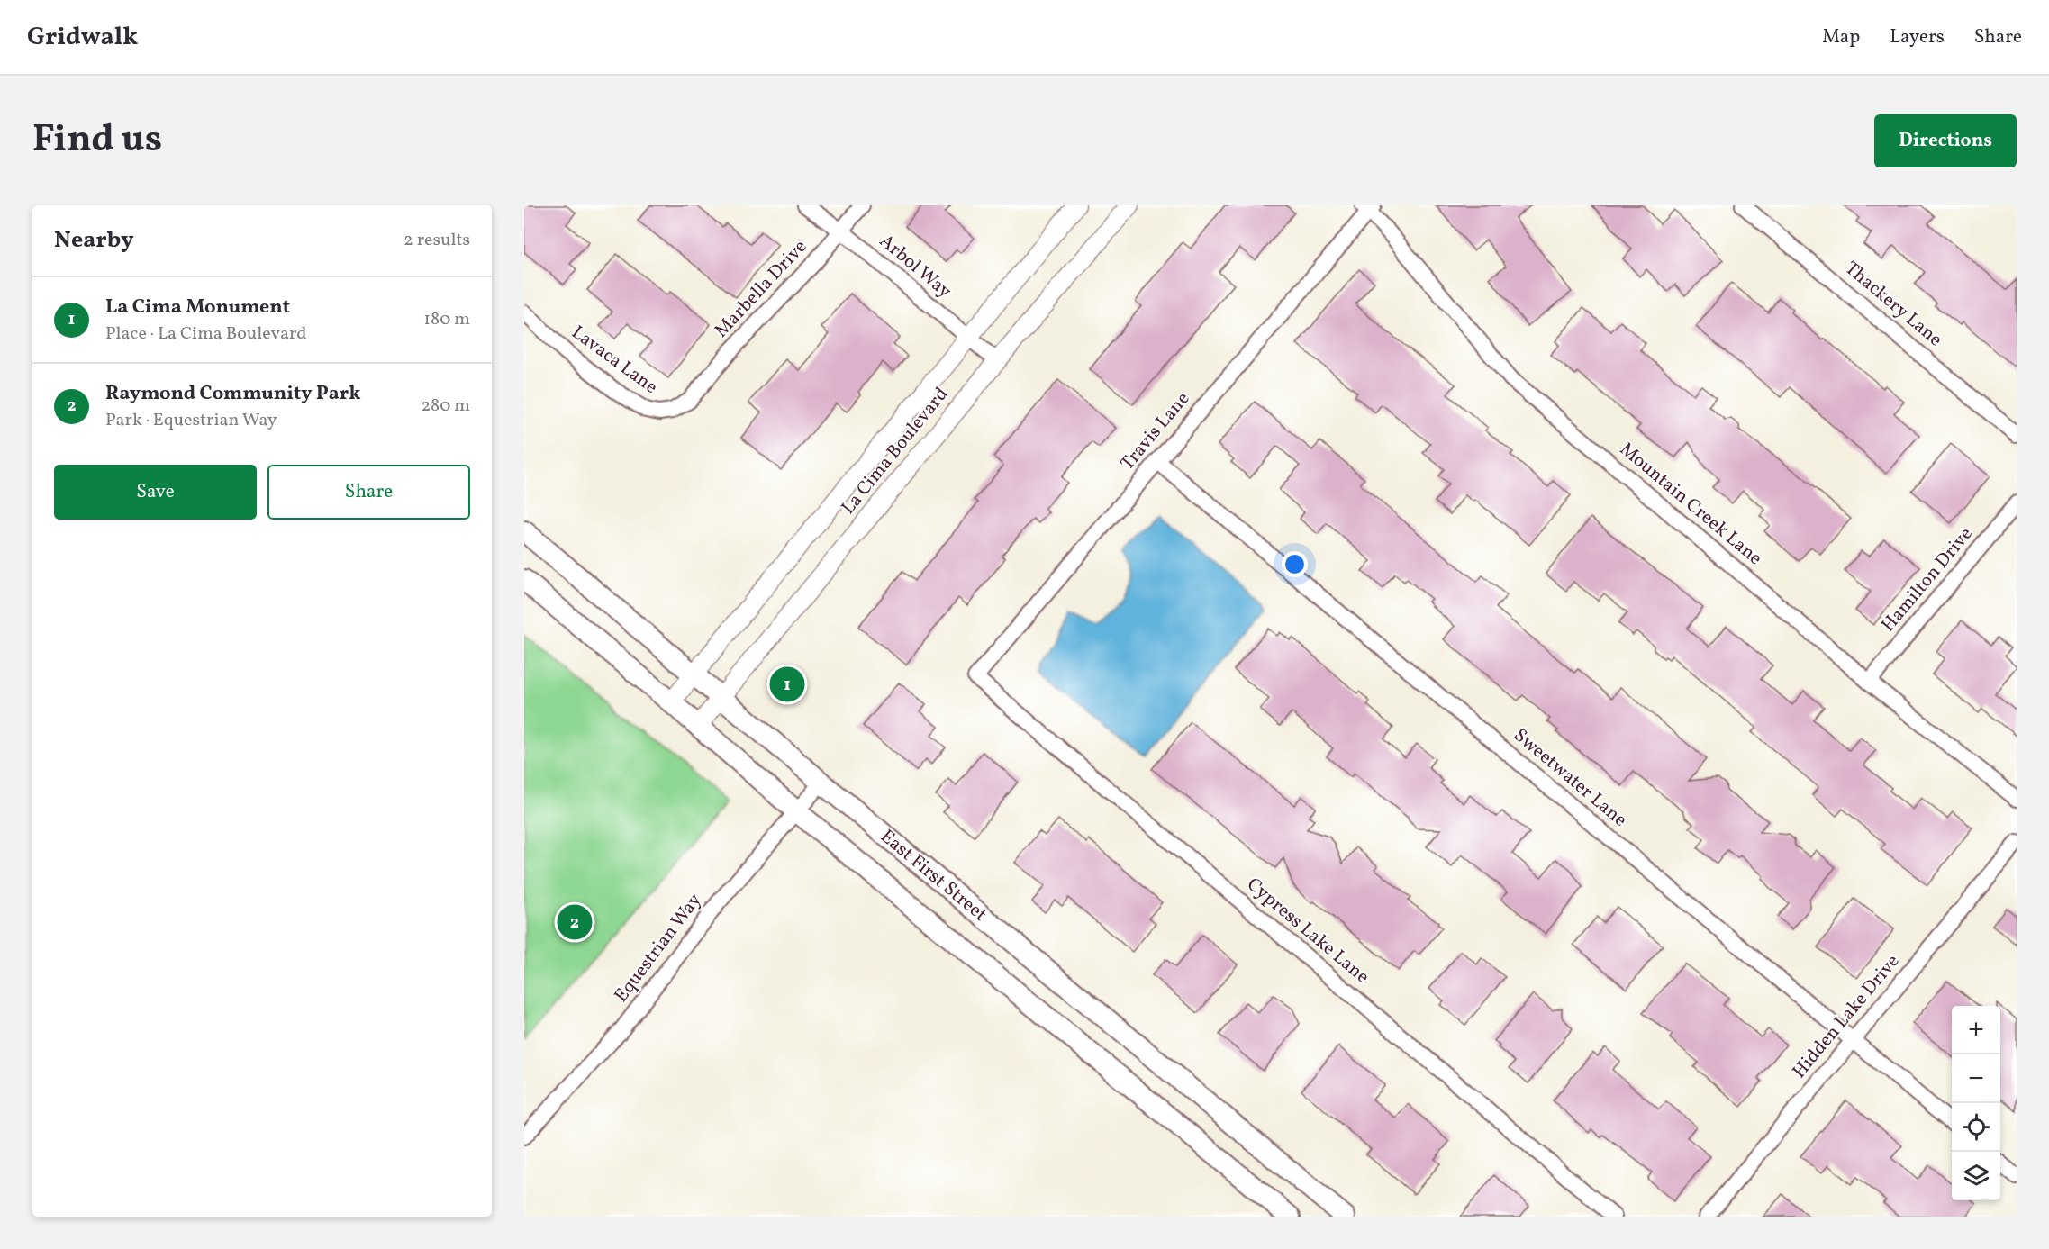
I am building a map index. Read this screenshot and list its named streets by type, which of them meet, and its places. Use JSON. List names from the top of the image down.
{
  "streets": {
    "main road": ["East First Street"],
    "street": [
      "Arbol Way",
      "Marbella Drive",
      "Thackery Lane",
      "Lavaca Lane",
      "Travis Lane",
      "La Cima Boulevard",
      "Mountain Creek Lane",
      "Hamilton Drive",
      "Sweetwater Lane",
      "Cypress Lake Lane",
      "Equestrian Way",
      "Hidden Lake Drive"
    ]
  },
  "crossings": [
    ["Arbol Way", "Marbella Drive"],
    ["Arbol Way", "La Cima Boulevard"],
    ["Marbella Drive", "Lavaca Lane"],
    ["Travis Lane", "Mountain Creek Lane"],
    ["Travis Lane", "Sweetwater Lane"],
    ["Travis Lane", "Cypress Lake Lane"],
    ["La Cima Boulevard", "East First Street"],
    ["Mountain Creek Lane", "Hamilton Drive"],
    ["Sweetwater Lane", "Hidden Lake Drive"],
    ["East First Street", "Equestrian Way"]
  ],
  "page": {
    "header": "Gridwalk",
    "nav": ["Map", "Layers", "Share"],
    "title": "Find us",
    "buttons": [
      "Directions",
      ["Save", "Share"]
    ],
    "heading": ["Nearby", "2 results"],
    "list": [
      {
        "mark": "1",
        "name": "La Cima Monument",
        "note": "Place · La Cima Boulevard",
        "value": "180 m"
      },
      {
        "mark": "2",
        "name": "Raymond Community Park",
        "note": "Park · Equestrian Way",
        "value": "280 m"
      }
    ],
    "pins": ["1", "2"],
    "map_buttons": ["+", "−"]
  }
}
